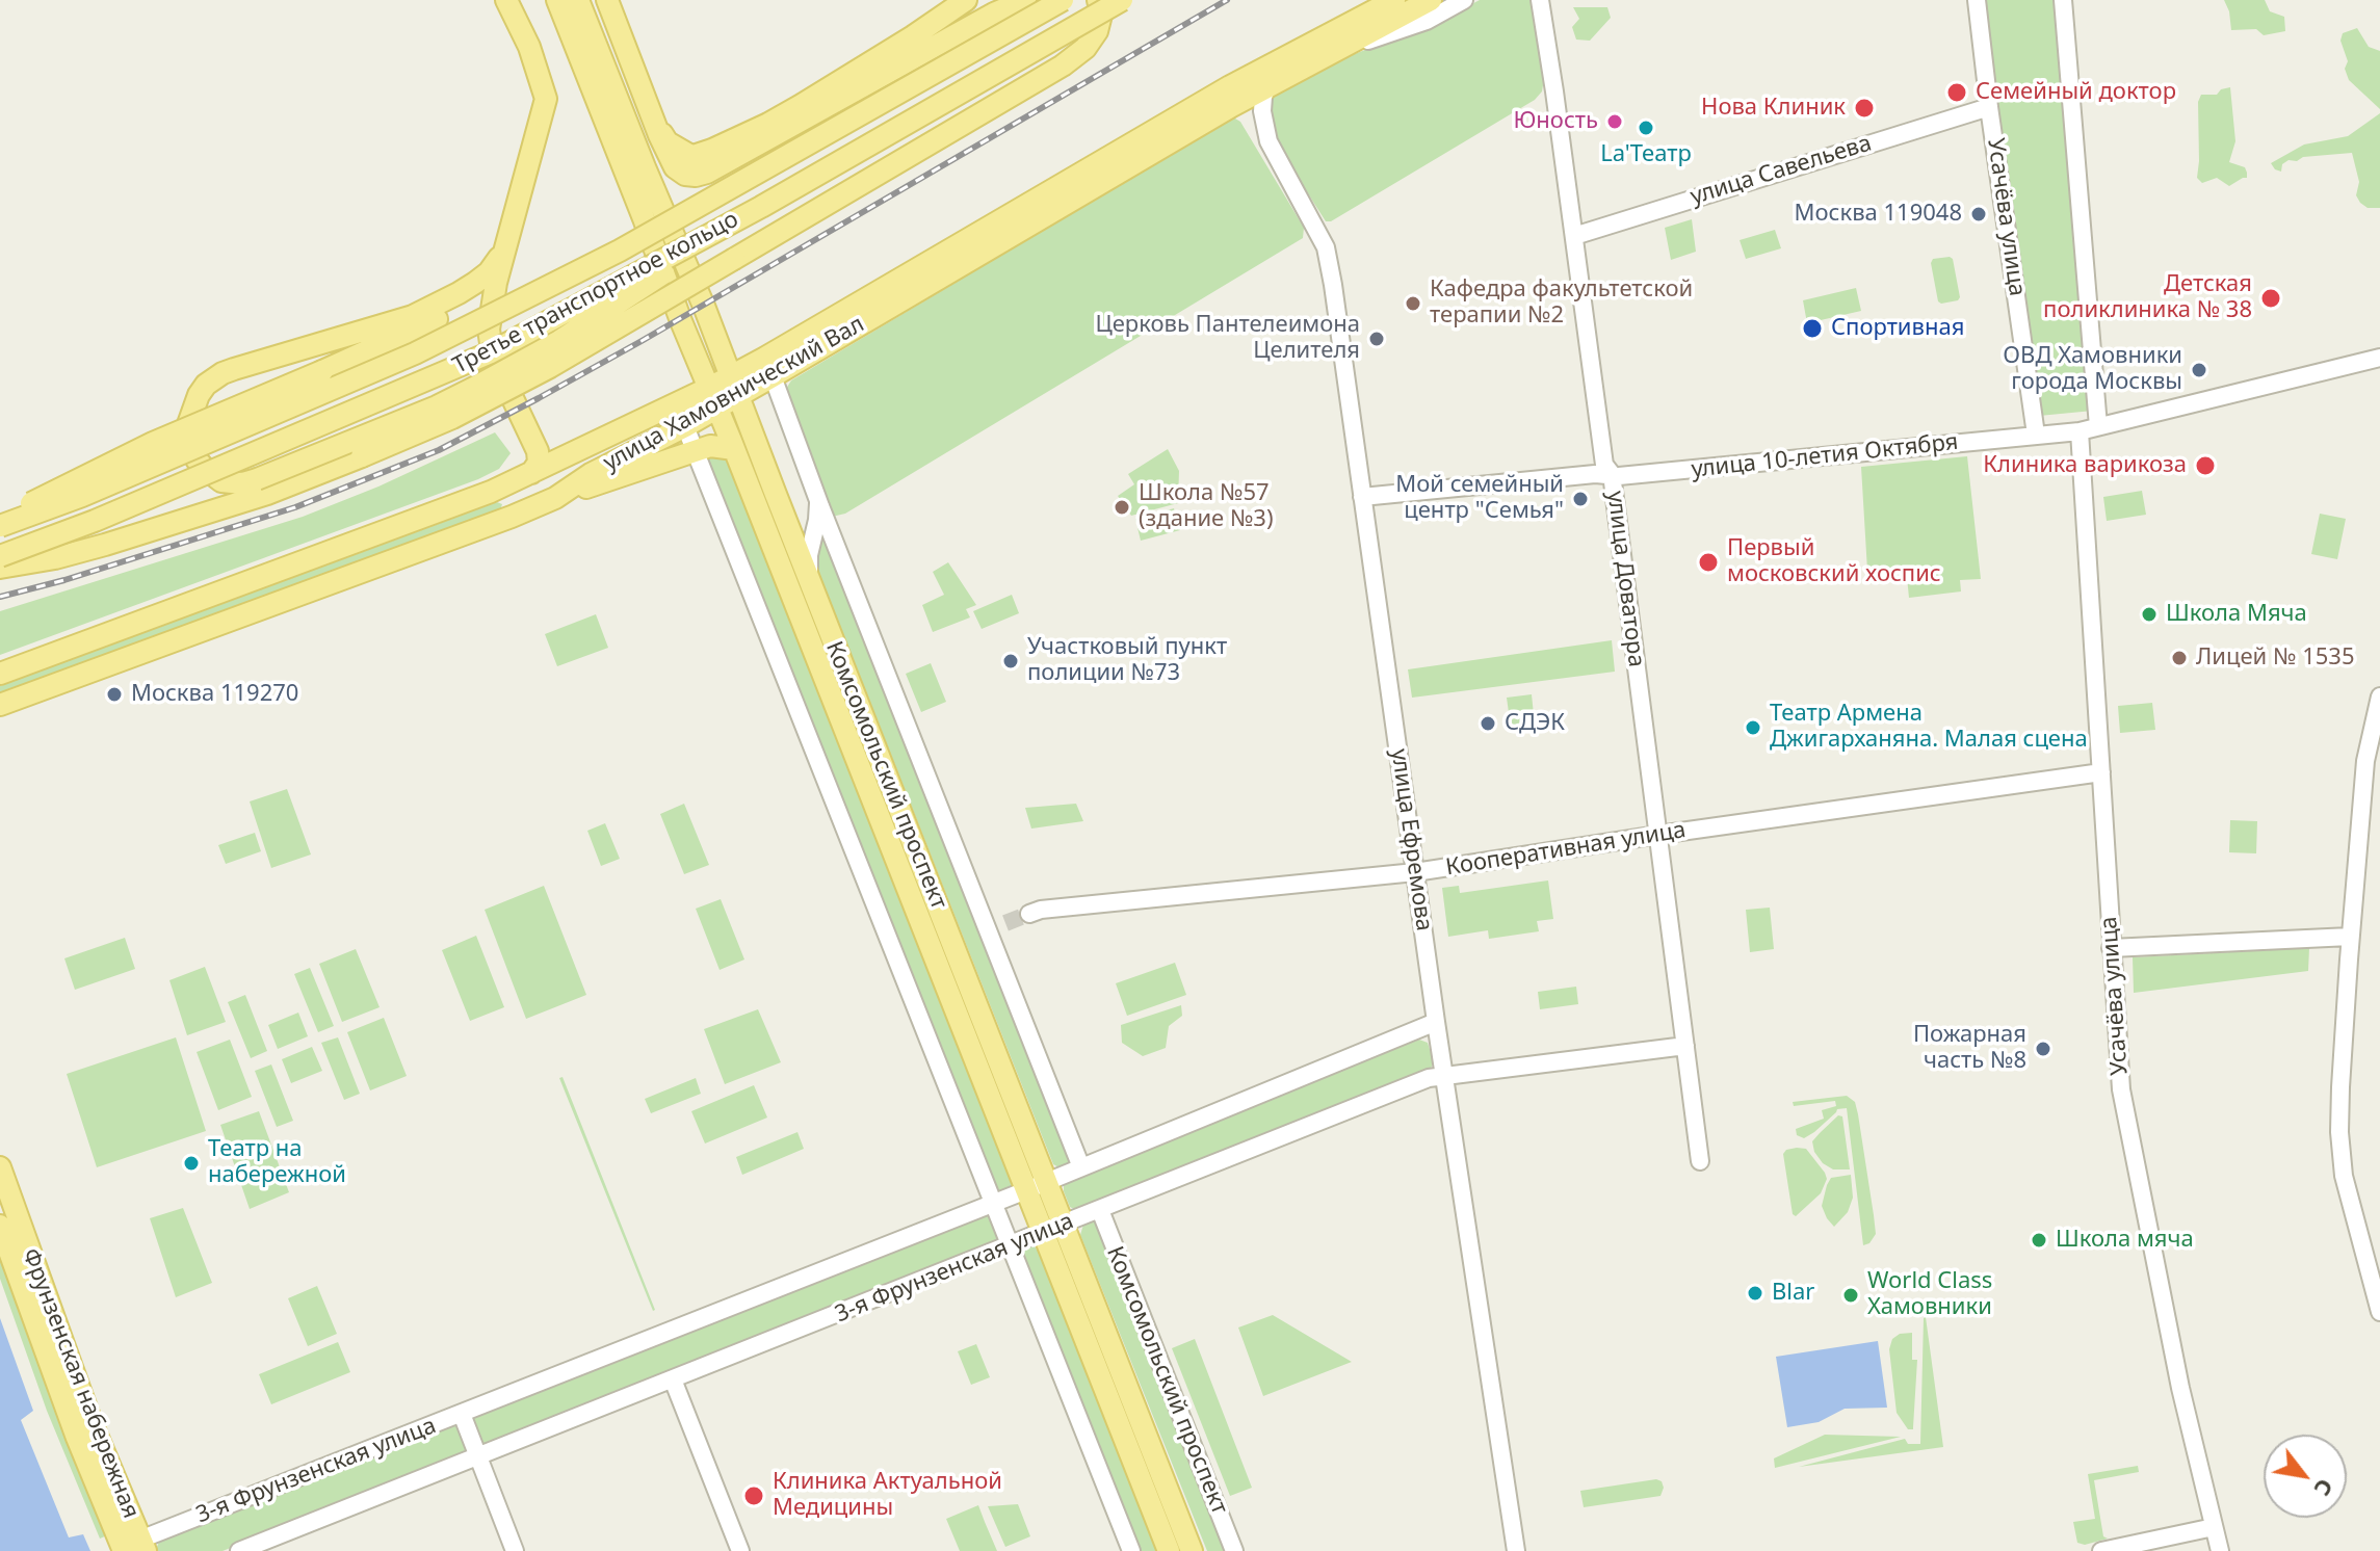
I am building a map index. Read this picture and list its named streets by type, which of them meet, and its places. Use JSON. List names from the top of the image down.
{
  "streets": {
    "main road": [
      "Третье транспортное кольцо",
      "улица Хамовнический Вал",
      "Комсомольский проспект",
      "Фрунзенская набережная"
    ],
    "street": [
      "улица Савельева",
      "Усачёва улица",
      "улица 10-летия Октября",
      "улица Доватора",
      "улица Ефремова",
      "Кооперативная улица",
      "3-я Фрунзенская улица"
    ]
  },
  "crossings": [
    ["улица Савельева", "Усачёва улица"],
    ["улица Савельева", "улица Доватора"],
    ["Усачёва улица", "улица 10-летия Октября"],
    ["Усачёва улица", "Кооперативная улица"],
    ["улица Хамовнический Вал", "Комсомольский проспект"],
    ["улица Хамовнический Вал", "улица Ефремова"],
    ["улица 10-летия Октября", "улица Доватора"],
    ["улица 10-летия Октября", "улица Ефремова"],
    ["улица Доватора", "Кооперативная улица"],
    ["улица Доватора", "3-я Фрунзенская улица"],
    ["Комсомольский проспект", "3-я Фрунзенская улица"],
    ["улица Ефремова", "Кооперативная улица"],
    ["улица Ефремова", "3-я Фрунзенская улица"],
    ["3-я Фрунзенская улица", "Фрунзенская набережная"]
  ],
  "places": [
    "Семейный доктор",
    "Нова Клиник",
    "Юность",
    "La'Театр",
    "Москва 119048",
    "Детская поликлиника № 38",
    "Кафедра факультетской терапии №2",
    "Спортивная",
    "Церковь Пантелеимона Целителя",
    "ОВД Хамовники города Москвы",
    "Клиника варикоза",
    "Мой семейный центр \"Семья\"",
    "Школа №57 (здание №3)",
    "Первый московский хоспис",
    "Школа Мяча",
    "Лицей № 1535",
    "Участковый пункт полиции №73",
    "Москва 119270",
    "СДЭК",
    "Театр Армена Джигарханяна. Малая сцена",
    "Пожарная часть №8",
    "Театр на набережной",
    "Школа мяча",
    "Blar",
    "World Class Хамовники",
    "Клиника Актуальной Медицины"
  ],
  "north": "bottom right"
}
